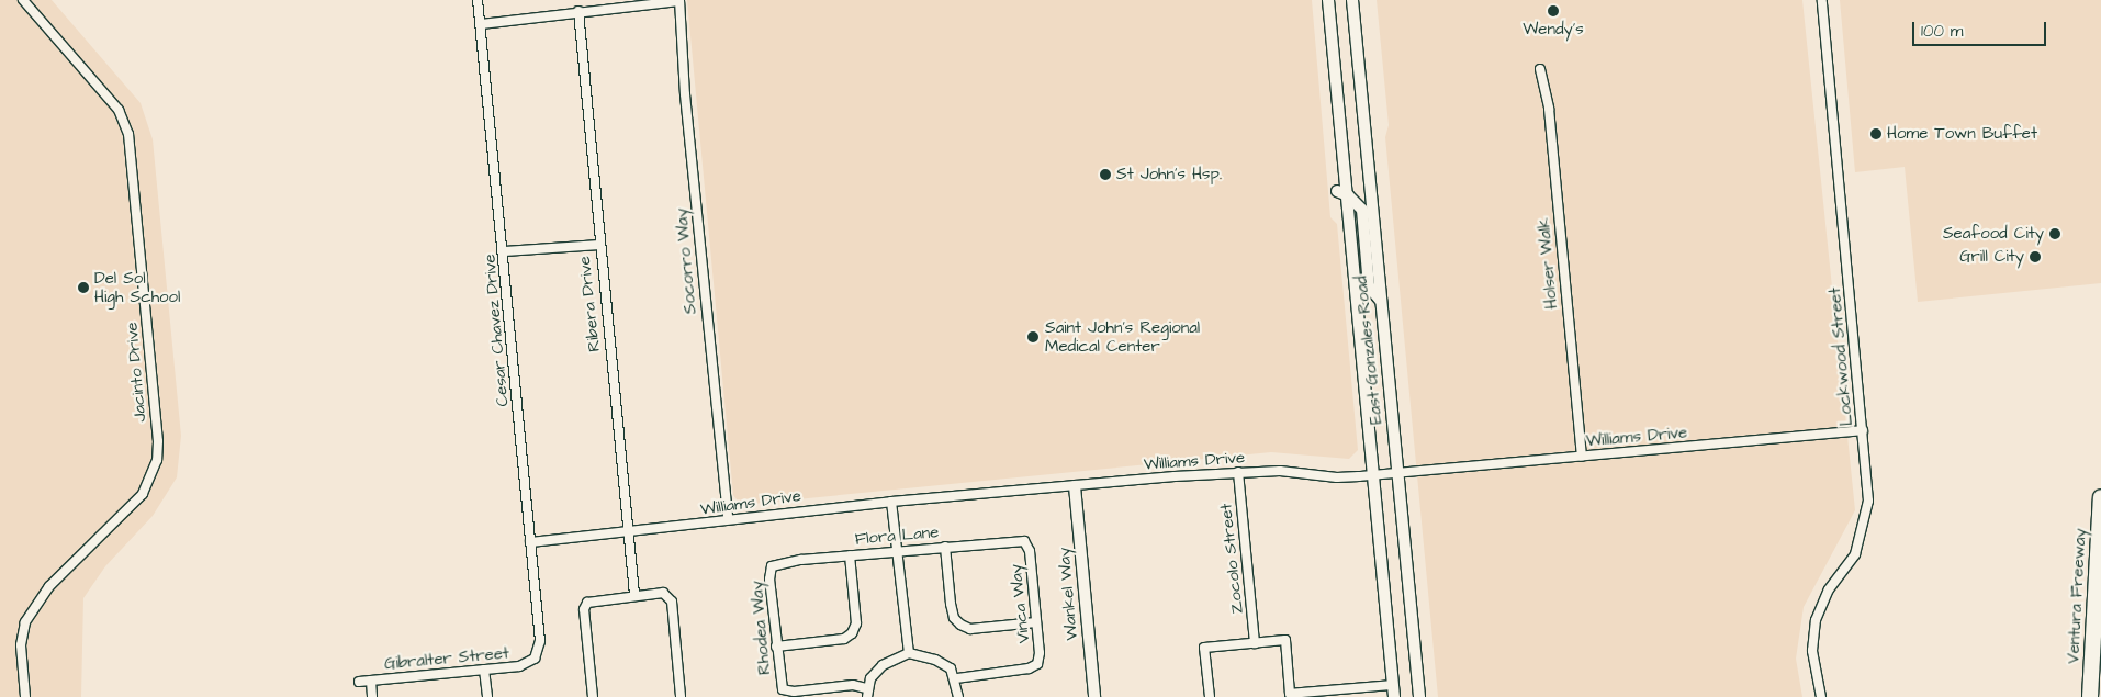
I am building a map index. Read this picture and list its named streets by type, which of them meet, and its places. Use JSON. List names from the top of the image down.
{
  "streets": {
    "highway": ["Ventura Freeway"],
    "main road": ["East Gonzales Road", "Wankel Way"],
    "street": [
      "Socorro Way",
      "Holser Walk",
      "Ribera Drive",
      "Cesar Chavez Drive",
      "Lockwood Street",
      "Jacinto Drive",
      "Williams Drive",
      "Flora Lane",
      "Zocolo Street",
      "Vinca Way",
      "Rhodea Way",
      "Gibralter Street"
    ]
  },
  "crossings": [
    ["Socorro Way", "Williams Drive"],
    ["Holser Walk", "Williams Drive"],
    ["Ribera Drive", "Williams Drive"],
    ["Cesar Chavez Drive", "Williams Drive"],
    ["Cesar Chavez Drive", "Gibralter Street"],
    ["East Gonzales Road", "Williams Drive"],
    ["Lockwood Street", "Williams Drive"],
    ["Williams Drive", "Zocolo Street"],
    ["Williams Drive", "Wankel Way"],
    ["Flora Lane", "Vinca Way"],
    ["Flora Lane", "Rhodea Way"]
  ],
  "places": [
    "Wendy's",
    "Home Town Buffet",
    "St John's Hsp.",
    "Seafood City",
    "Grill City",
    "Del Sol High School",
    "Saint John's Regional Medical Center"
  ],
  "scale_bar": "100 m"
}
